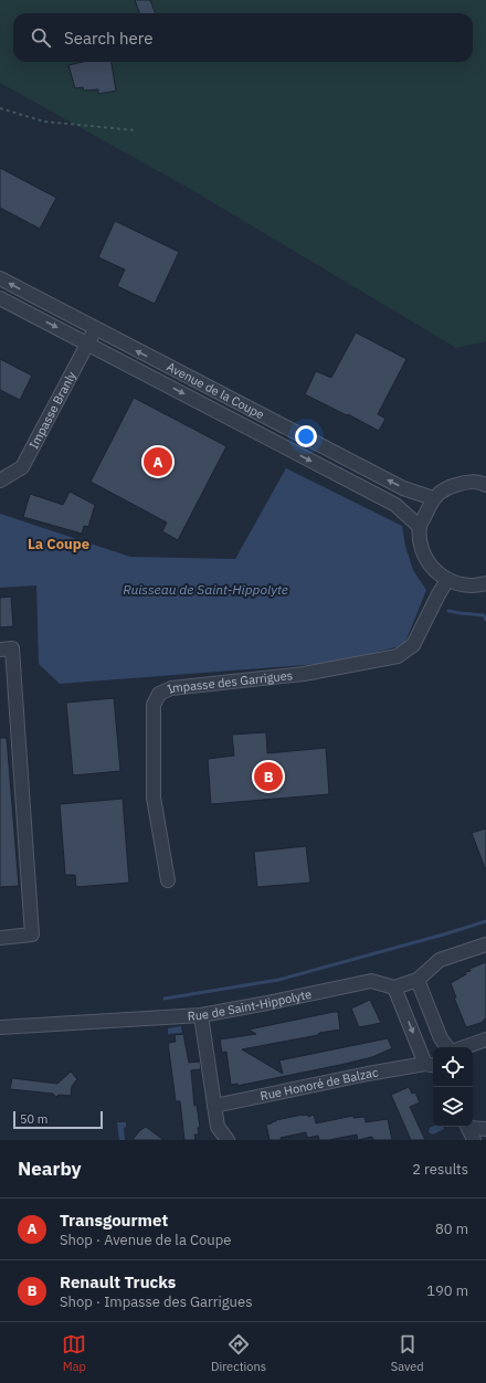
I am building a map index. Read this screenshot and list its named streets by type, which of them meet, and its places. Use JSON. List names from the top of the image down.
{
  "streets": {
    "street": [
      "Avenue de la Coupe",
      "Impasse Branly",
      "Impasse des Garrigues",
      "Rue de Saint-Hippolyte",
      "Rue Honoré de Balzac"
    ]
  },
  "crossings": [
    ["Avenue de la Coupe", "Impasse Branly"]
  ],
  "districts": ["La Coupe"],
  "water": ["Ruisseau de Saint-Hippolyte"],
  "scale_bar": "50 m",
  "page": {
    "search": "Search here",
    "pins": ["A", "B"],
    "scale": "50 m",
    "heading": ["Nearby", "2 results"],
    "list": [
      {
        "mark": "A",
        "name": "Transgourmet",
        "note": "Shop · Avenue de la Coupe",
        "value": "80 m"
      },
      {
        "mark": "B",
        "name": "Renault Trucks",
        "note": "Shop · Impasse des Garrigues",
        "value": "190 m"
      }
    ],
    "nav": ["Map", "Directions", "Saved"]
  }
}
